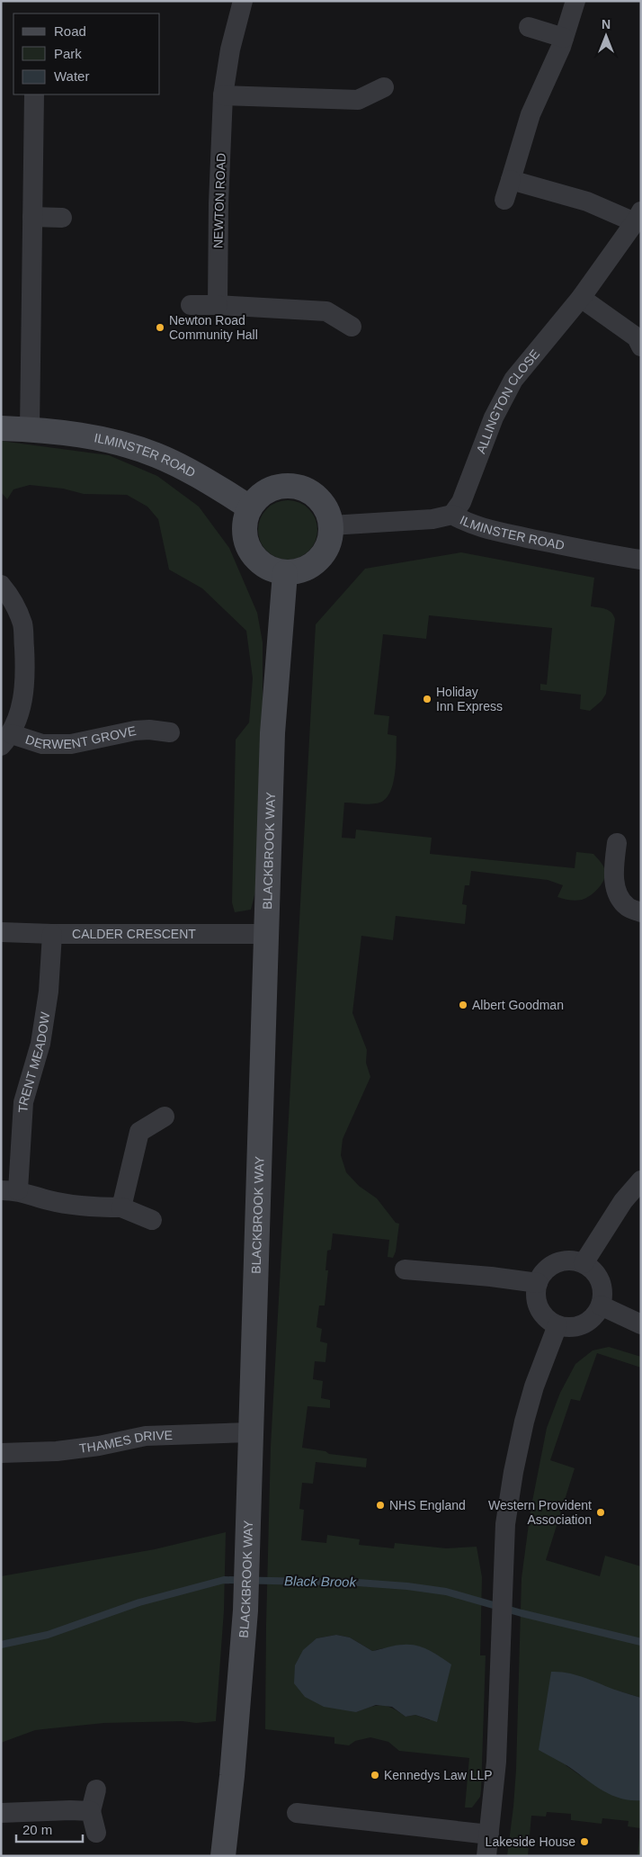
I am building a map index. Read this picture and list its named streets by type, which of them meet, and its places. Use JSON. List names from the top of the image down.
{
  "streets": {
    "street": [
      "NEWTON ROAD",
      "ALLINGTON CLOSE",
      "ILMINSTER ROAD",
      "DERWENT GROVE",
      "BLACKBROOK WAY",
      "CALDER CRESCENT",
      "TRENT MEADOW",
      "THAMES DRIVE"
    ]
  },
  "crossings": [
    ["ALLINGTON CLOSE", "ILMINSTER ROAD"],
    ["ILMINSTER ROAD", "BLACKBROOK WAY"],
    ["BLACKBROOK WAY", "CALDER CRESCENT"],
    ["BLACKBROOK WAY", "THAMES DRIVE"],
    ["CALDER CRESCENT", "TRENT MEADOW"]
  ],
  "water": ["Black Brook"],
  "places": [
    "Newton Road Community Hall",
    "Holiday Inn Express",
    "Albert Goodman",
    "NHS England",
    "Western Provident Association",
    "Kennedys Law LLP",
    "Lakeside House"
  ],
  "legend": ["Road", "Park", "Water"],
  "scale_bar": "20 m",
  "north": "top"
}
